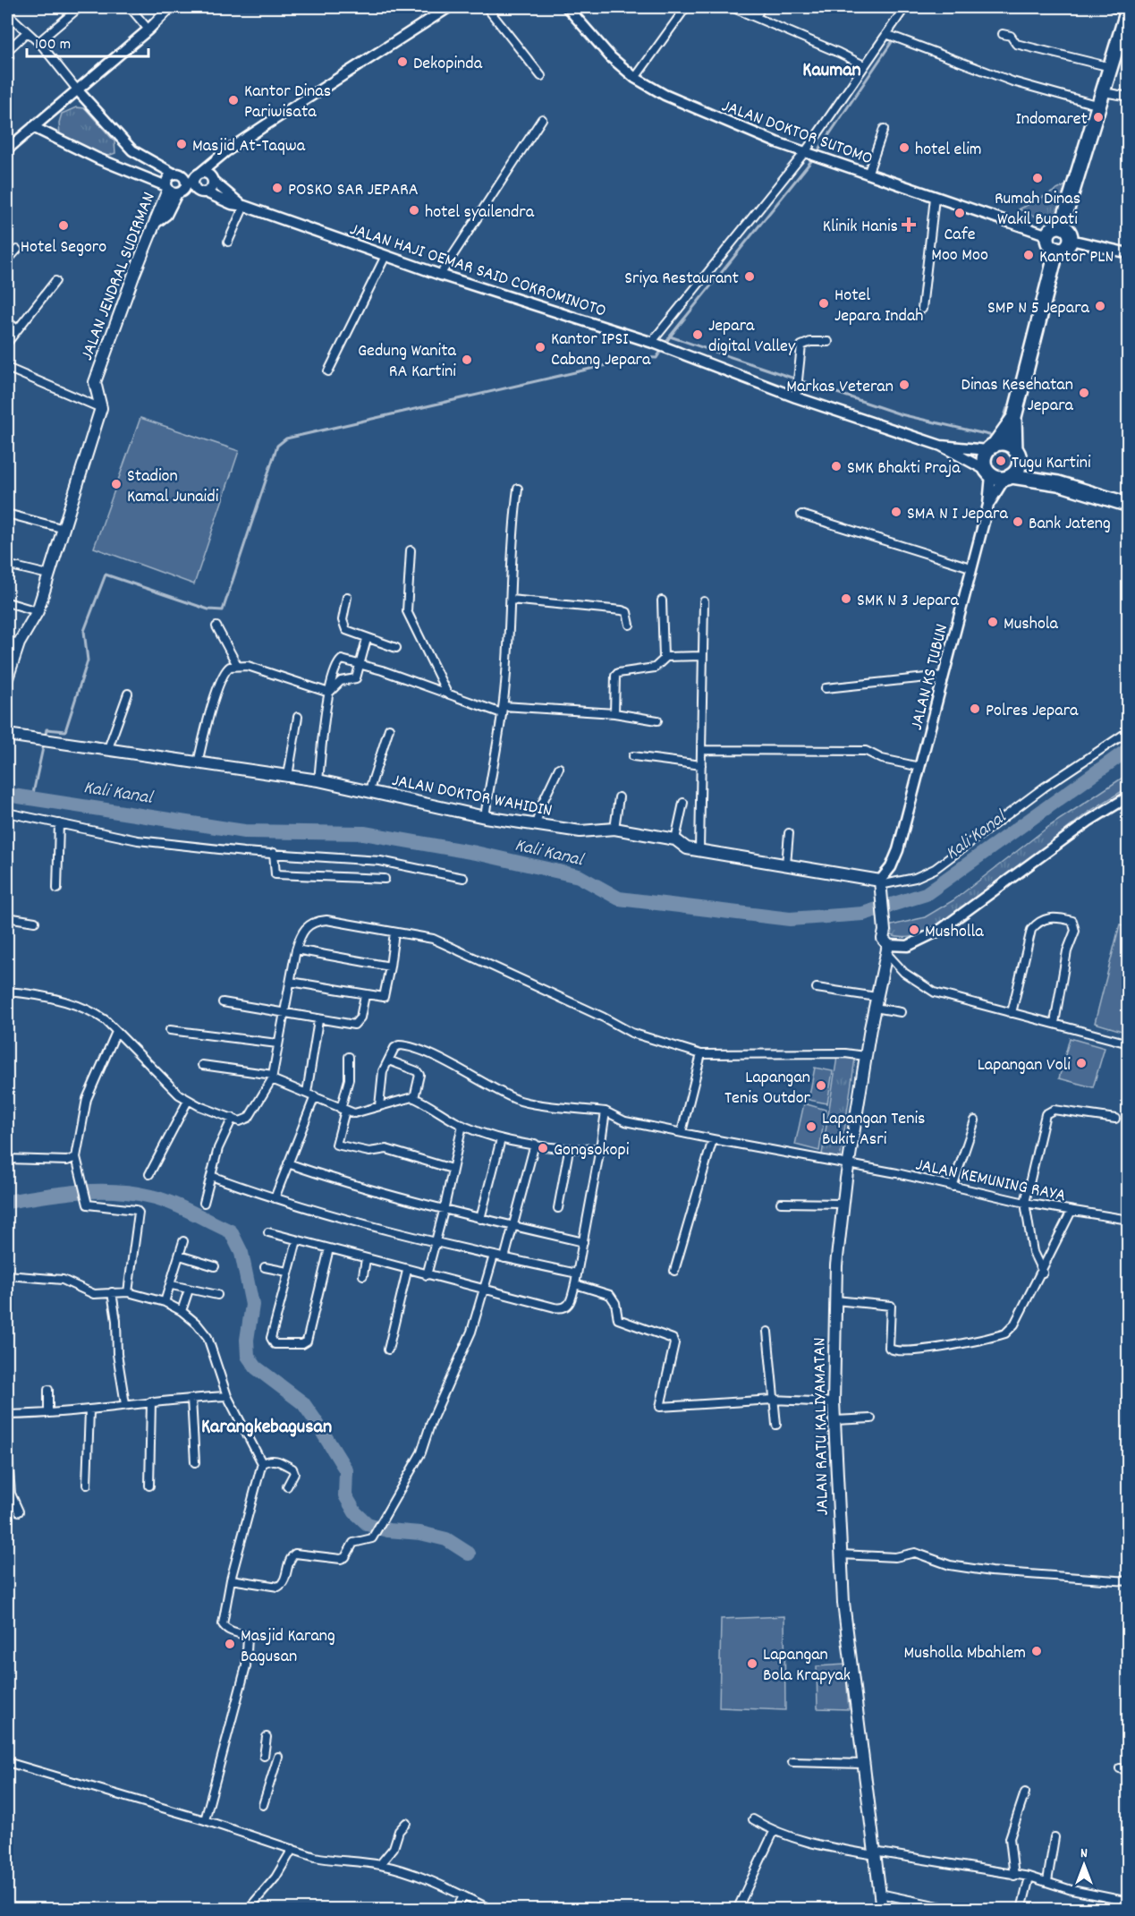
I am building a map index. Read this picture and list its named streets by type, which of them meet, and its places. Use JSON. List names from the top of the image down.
{
  "streets": {
    "main road": [
      "JALAN DOKTOR SUTOMO",
      "JALAN HAJI OEMAR SAID COKROMINOTO",
      "JALAN JENDRAL SUDIRMAN",
      "JALAN KS TUBUN",
      "JALAN DOKTOR WAHIDIN",
      "JALAN RATU KALIYAMATAN"
    ],
    "street": ["JALAN KEMUNING RAYA"]
  },
  "crossings": [
    ["JALAN HAJI OEMAR SAID COKROMINOTO", "JALAN KS TUBUN"],
    ["JALAN KS TUBUN", "JALAN DOKTOR WAHIDIN"],
    ["JALAN KEMUNING RAYA", "JALAN RATU KALIYAMATAN"]
  ],
  "districts": ["Kauman", "Karangkebagusan"],
  "water": ["Kali Kanal"],
  "places": {
    "other": [
      "Dekopinda",
      "Kantor Dinas Pariwisata",
      "Indomaret",
      "Masjid At-Taqwa",
      "hotel elim",
      "Rumah Dinas Wakil Bupati",
      "POSKO SAR JEPARA",
      "hotel syailendra",
      "Cafe Moo Moo",
      "Hotel Segoro",
      "Kantor PLN",
      "Sriya Restaurant",
      "Hotel Jepara Indah",
      "SMP N 5 Jepara",
      "Jepara digital Valley",
      "Kantor IPSI Cabang Jepara",
      "Gedung Wanita RA Kartini",
      "Markas Veteran",
      "Dinas Kesehatan Jepara",
      "Tugu Kartini",
      "SMK Bhakti Praja",
      "Stadion Kamal Junaidi",
      "SMA N I Jepara",
      "Bank Jateng",
      "SMK N 3 Jepara",
      "Mushola",
      "Polres Jepara",
      "Musholla",
      "Lapangan Voli",
      "Lapangan Tenis Outdor",
      "Lapangan Tenis Bukit Asri",
      "Gongsokopi",
      "Masjid Karang Bagusan",
      "Musholla Mbahlem",
      "Lapangan Bola Krapyak"
    ],
    "health": ["Klinik Hanis"]
  },
  "scale_bar": "100 m",
  "north": "top"
}
